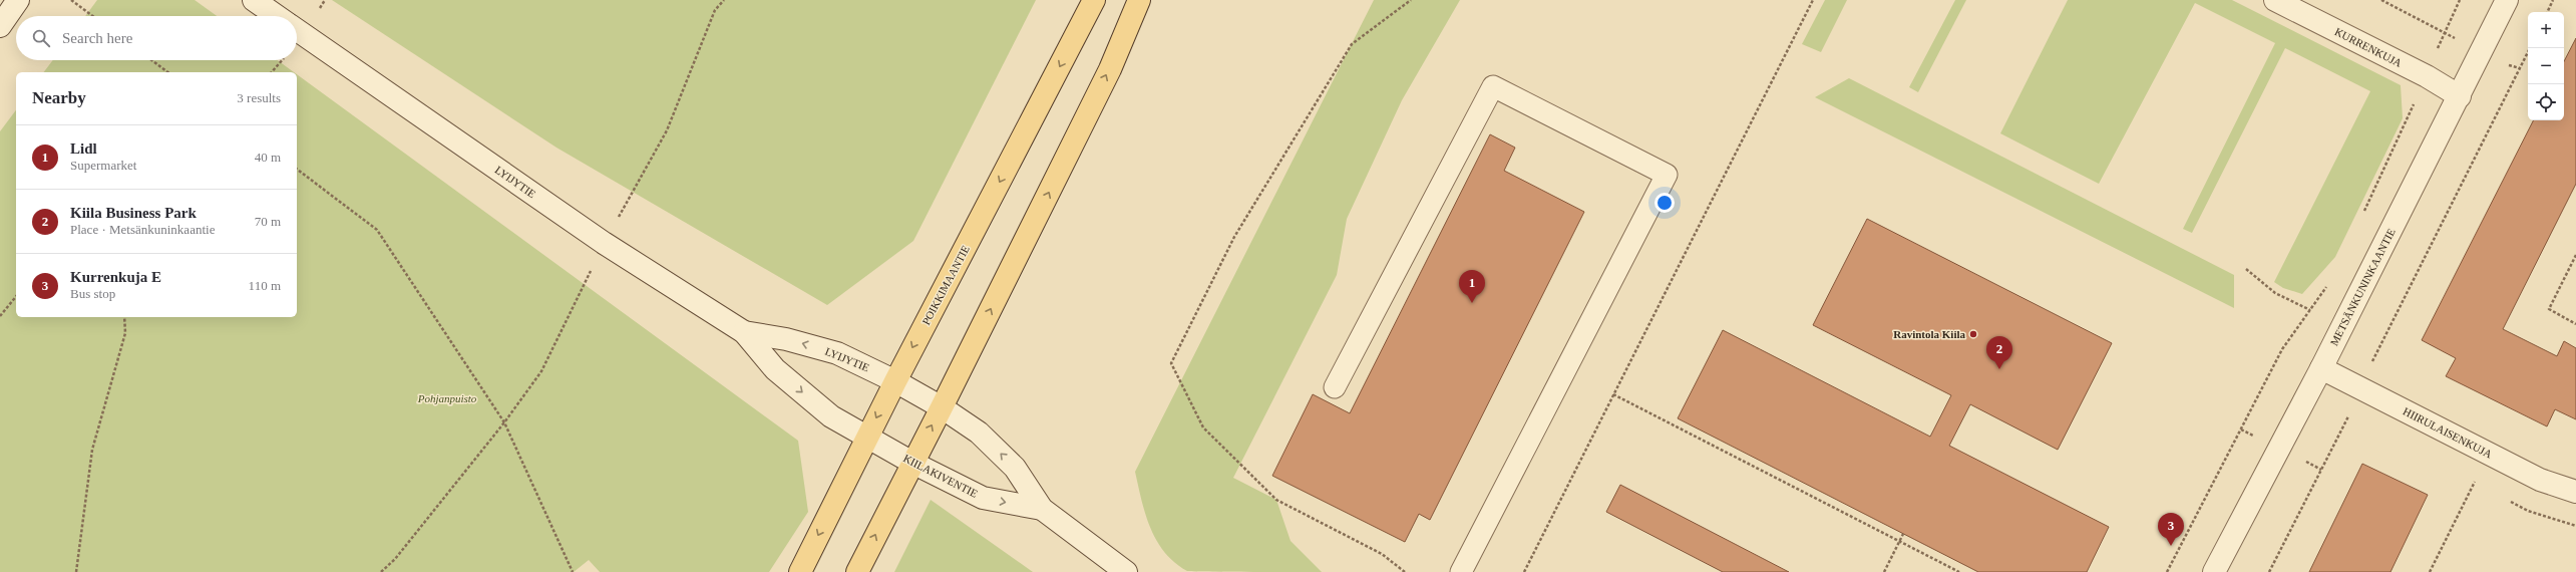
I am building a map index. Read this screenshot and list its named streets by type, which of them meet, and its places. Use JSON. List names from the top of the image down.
{
  "streets": {
    "main road": ["POIKKIMAANTIE"],
    "street": [
      "KURRENKUJA",
      "LYIJYTIE",
      "METSÄNKUNINKAANTIE",
      "HIIRULAISENKUJA",
      "KIILAKIVENTIE"
    ]
  },
  "crossings": [
    ["KURRENKUJA", "METSÄNKUNINKAANTIE"],
    ["LYIJYTIE", "POIKKIMAANTIE"],
    ["LYIJYTIE", "KIILAKIVENTIE"],
    ["POIKKIMAANTIE", "KIILAKIVENTIE"],
    ["METSÄNKUNINKAANTIE", "HIIRULAISENKUJA"]
  ],
  "parks": ["Pohjanpuisto"],
  "places": ["Ravintola Kiila"],
  "page": {
    "map_buttons": ["+", "−"],
    "search": "Search here",
    "heading": ["Nearby", "3 results"],
    "list": [
      {
        "mark": "1",
        "name": "Lidl",
        "note": "Supermarket",
        "value": "40 m"
      },
      {
        "mark": "2",
        "name": "Kiila Business Park",
        "note": "Place · Metsänkuninkaantie",
        "value": "70 m"
      },
      {
        "mark": "3",
        "name": "Kurrenkuja E",
        "note": "Bus stop",
        "value": "110 m"
      }
    ],
    "pins": ["1", "2", "3"]
  }
}
